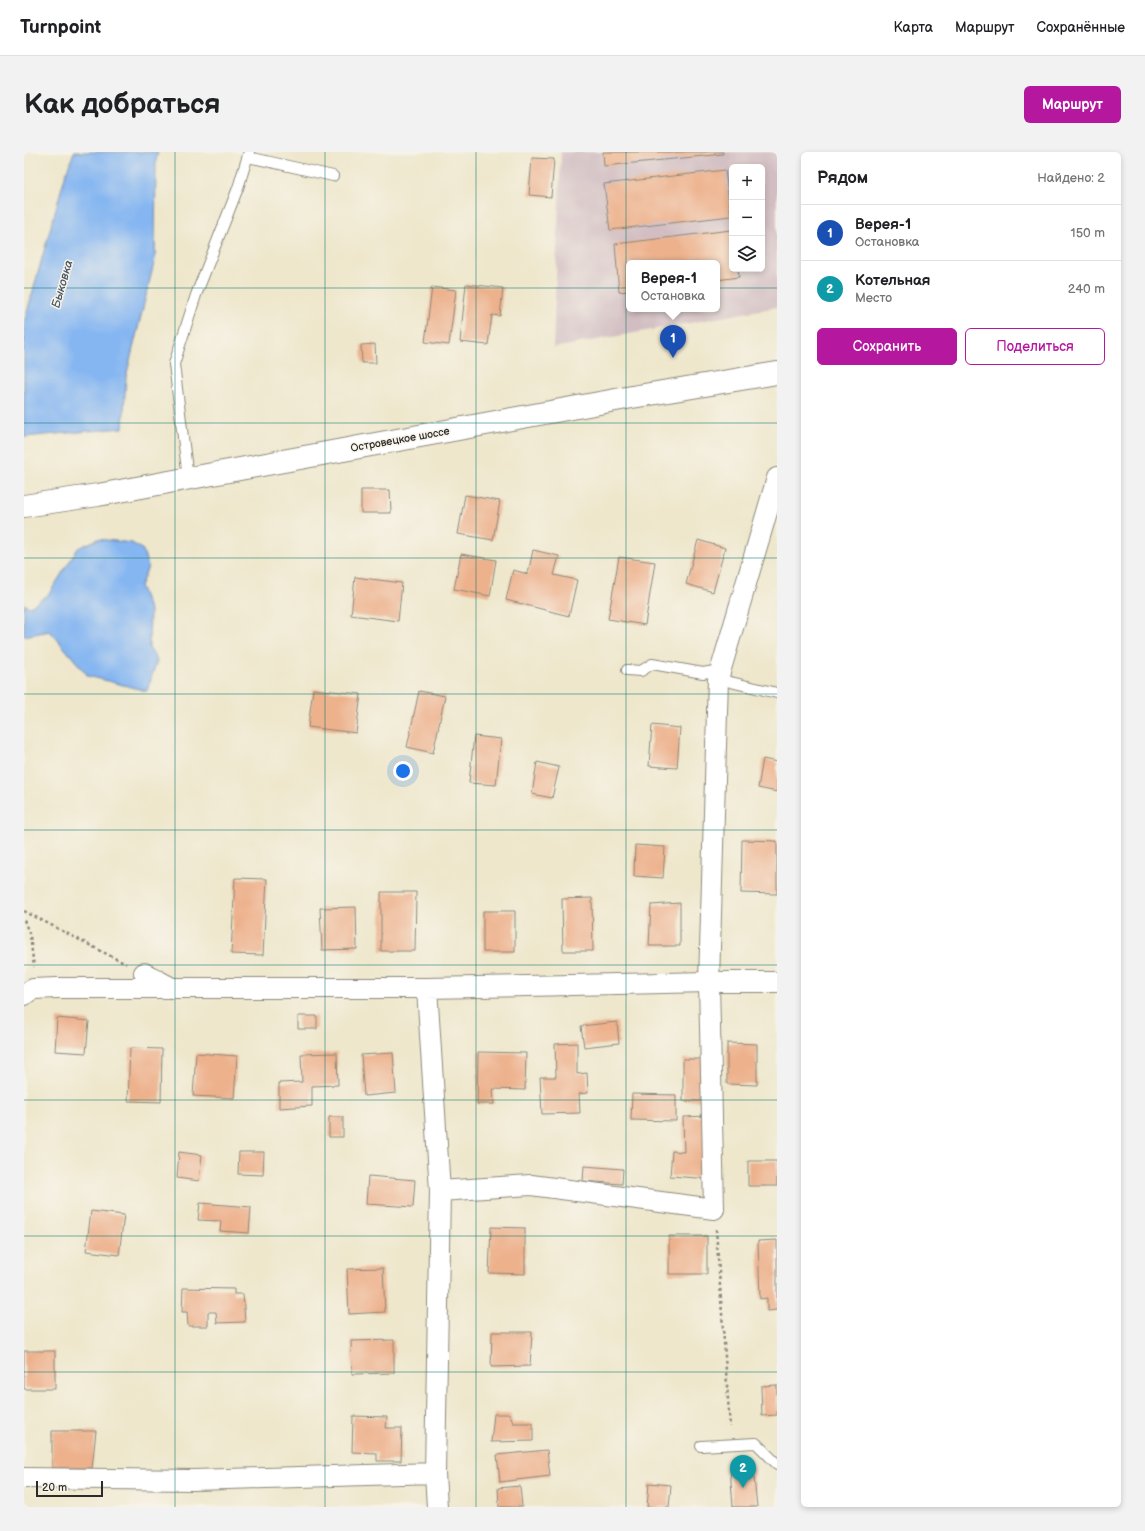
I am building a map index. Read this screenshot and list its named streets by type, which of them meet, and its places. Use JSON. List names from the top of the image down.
{
  "streets": {
    "main road": ["Островецкое шоссе"]
  },
  "water": ["Быковка"],
  "scale_bar": "20 m",
  "page": {
    "header": "Turnpoint",
    "nav": ["Карта", "Маршрут", "Сохранённые"],
    "buttons": [
      "Маршрут",
      ["Сохранить", "Поделиться"]
    ],
    "title": "Как добраться",
    "heading": ["Рядом", "Найдено: 2"],
    "map_buttons": ["+", "−"],
    "list": [
      {
        "mark": "1",
        "name": "Верея-1",
        "note": "Остановка",
        "value": "150 m"
      },
      {
        "mark": "2",
        "name": "Котельная",
        "note": "Место",
        "value": "240 m"
      }
    ],
    "popup": ["Верея-1", "Остановка"],
    "pins": ["1", "2"],
    "scale": "20 m"
  }
}
